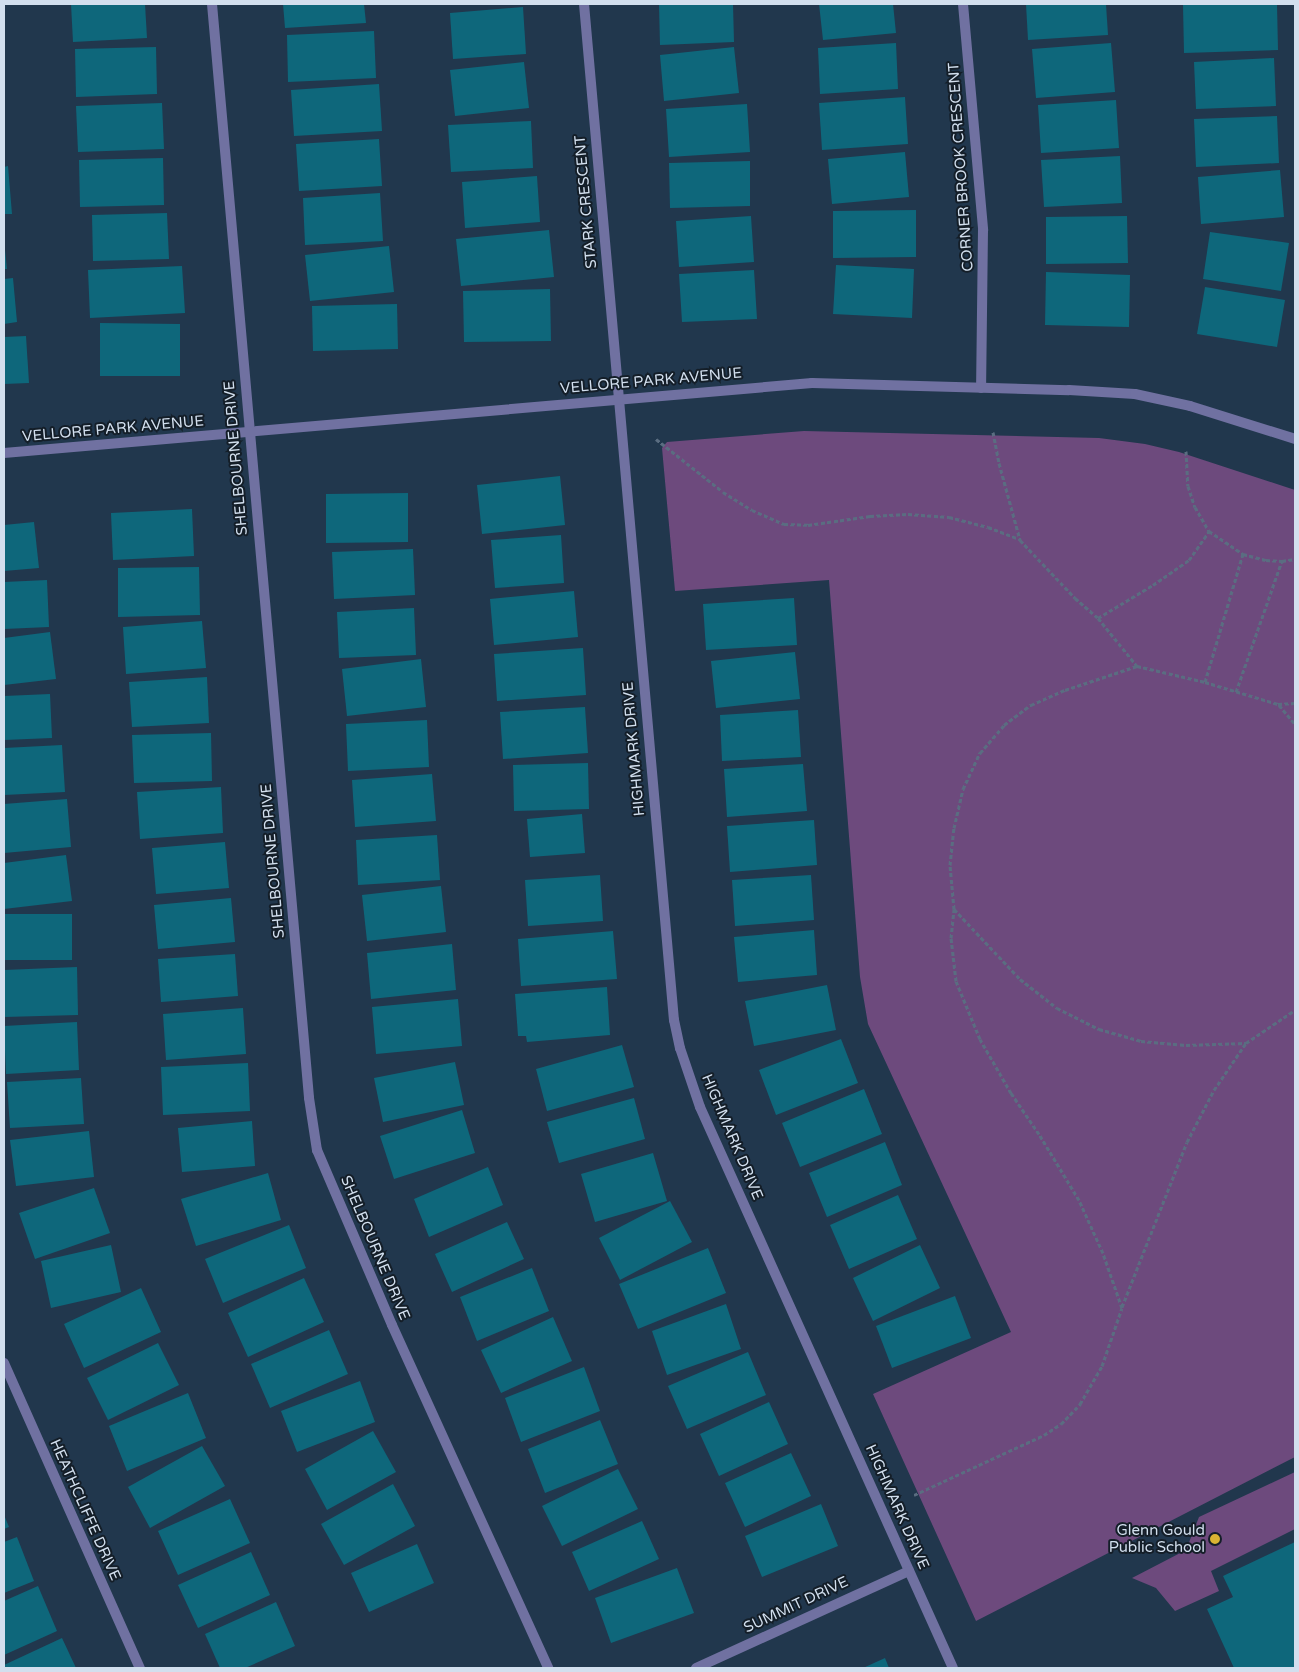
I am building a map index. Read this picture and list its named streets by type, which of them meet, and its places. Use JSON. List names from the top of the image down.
{
  "streets": {
    "street": [
      "CORNER BROOK CRESCENT",
      "STARK CRESCENT",
      "VELLORE PARK AVENUE",
      "SHELBOURNE DRIVE",
      "HIGHMARK DRIVE",
      "HEATHCLIFFE DRIVE",
      "SUMMIT DRIVE"
    ]
  },
  "crossings": [
    ["CORNER BROOK CRESCENT", "VELLORE PARK AVENUE"],
    ["STARK CRESCENT", "VELLORE PARK AVENUE"],
    ["STARK CRESCENT", "HIGHMARK DRIVE"],
    ["VELLORE PARK AVENUE", "SHELBOURNE DRIVE"],
    ["VELLORE PARK AVENUE", "HIGHMARK DRIVE"],
    ["HIGHMARK DRIVE", "SUMMIT DRIVE"]
  ],
  "places": ["Glenn Gould Public School"]
}
